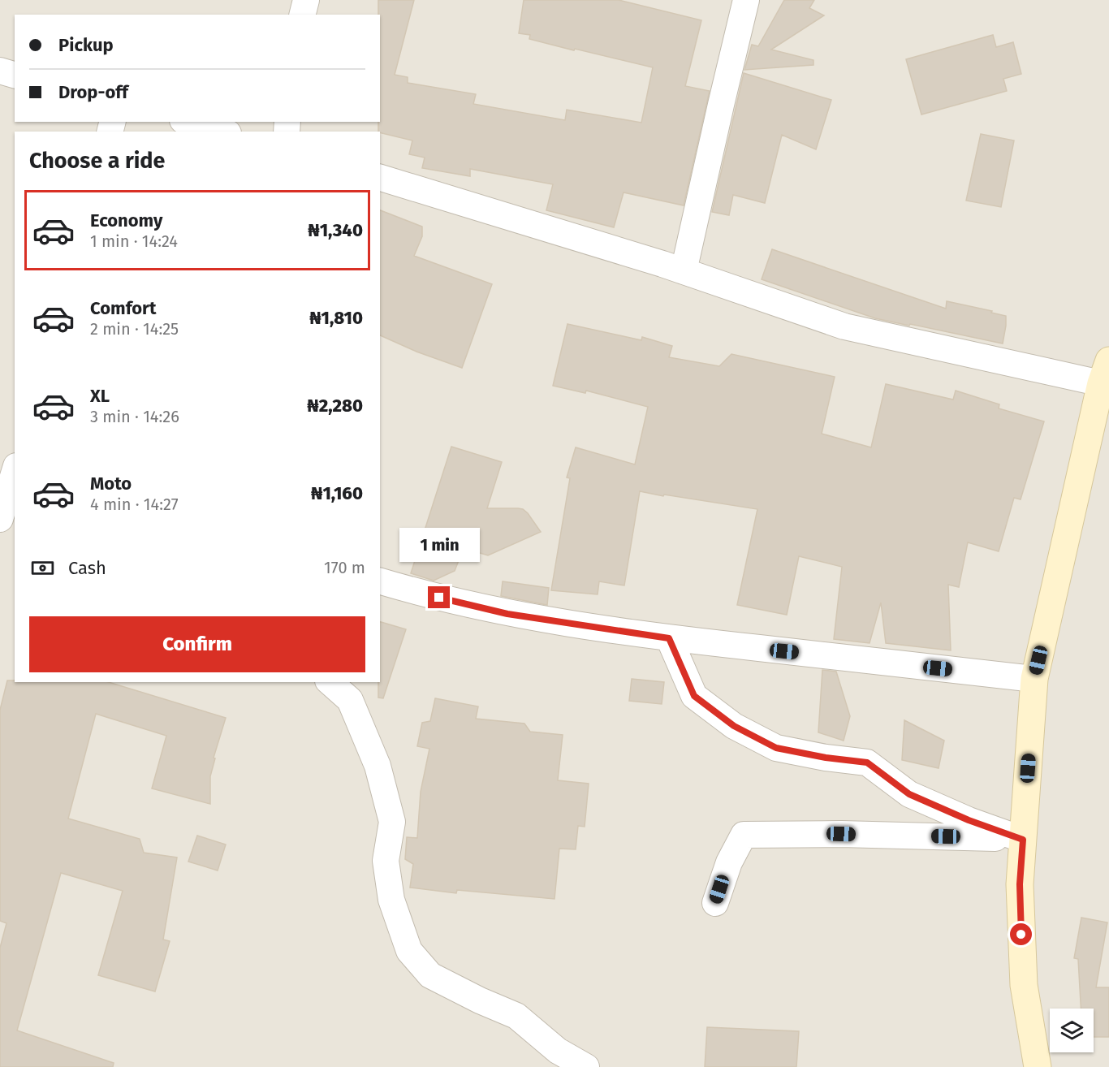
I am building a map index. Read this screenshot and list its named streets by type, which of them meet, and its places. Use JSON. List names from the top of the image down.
{
  "page": {
    "banner": ["Pickup", "Drop-off"],
    "heading": "Choose a ride",
    "list": [
      {
        "name": "Economy",
        "note": "1 min · 14:24",
        "value": "₦1,340"
      },
      {
        "name": "Comfort",
        "note": "2 min · 14:25",
        "value": "₦1,810"
      },
      {
        "name": "XL",
        "note": "3 min · 14:26",
        "value": "₦2,280"
      },
      {
        "name": "Moto",
        "note": "4 min · 14:27",
        "value": "₦1,160"
      }
    ],
    "bubble": "1 min",
    "pay": ["Cash", "170 m"],
    "buttons": "Confirm"
  }
}
